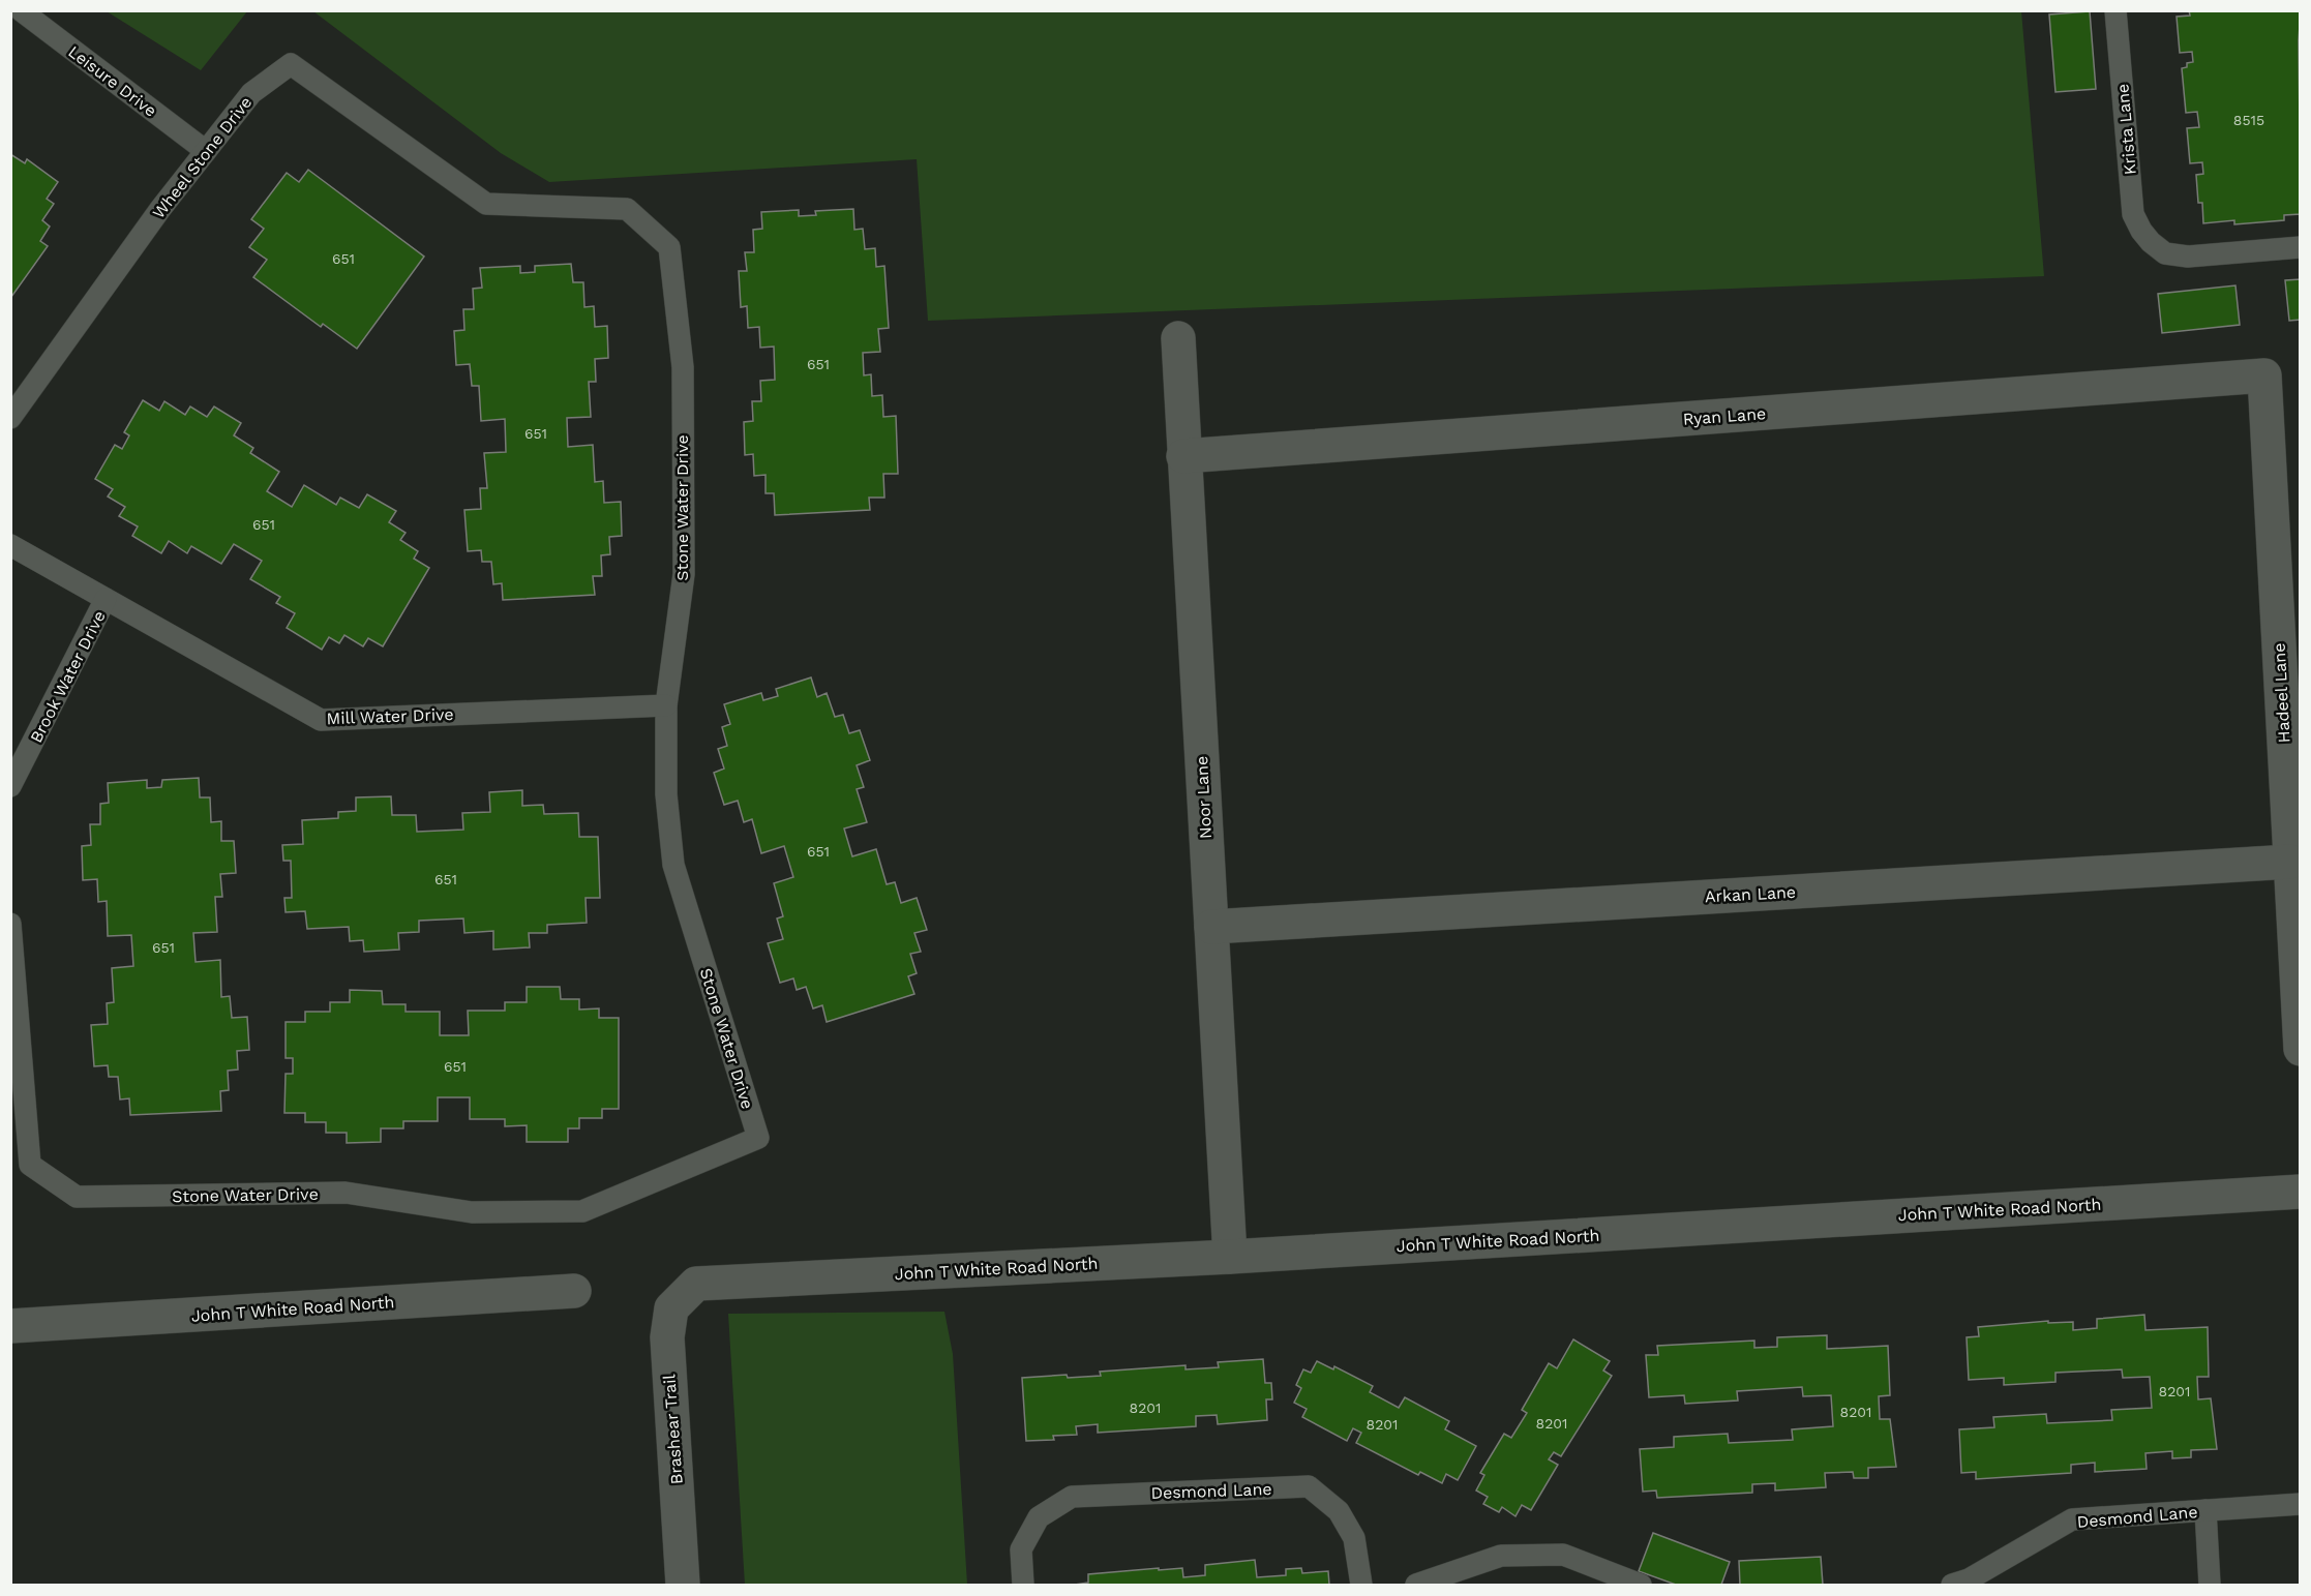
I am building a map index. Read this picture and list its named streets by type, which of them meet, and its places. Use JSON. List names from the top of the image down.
{
  "streets": {
    "street": [
      "Ryan Lane",
      "Hadeel Lane",
      "Noor Lane",
      "Arkan Lane",
      "John T White Road North",
      "Brashear Trail"
    ],
    "lane": [
      "Leisure Drive",
      "Krista Lane",
      "Wheel Stone Drive",
      "Stone Water Drive",
      "Brook Water Drive",
      "Mill Water Drive",
      "Desmond Lane"
    ]
  },
  "crossings": [
    ["Leisure Drive", "Wheel Stone Drive"],
    ["Wheel Stone Drive", "Stone Water Drive"],
    ["Ryan Lane", "Hadeel Lane"],
    ["Ryan Lane", "Noor Lane"],
    ["Stone Water Drive", "Mill Water Drive"],
    ["Brook Water Drive", "Mill Water Drive"],
    ["Hadeel Lane", "Arkan Lane"],
    ["Noor Lane", "Arkan Lane"],
    ["Noor Lane", "John T White Road North"],
    ["John T White Road North", "Brashear Trail"]
  ],
  "house_numbers": [
    "8515",
    "651",
    "651",
    "651",
    "651",
    "651",
    "651",
    "651",
    "651",
    "8201",
    "8201",
    "8201",
    "8201",
    "8201"
  ]
}
